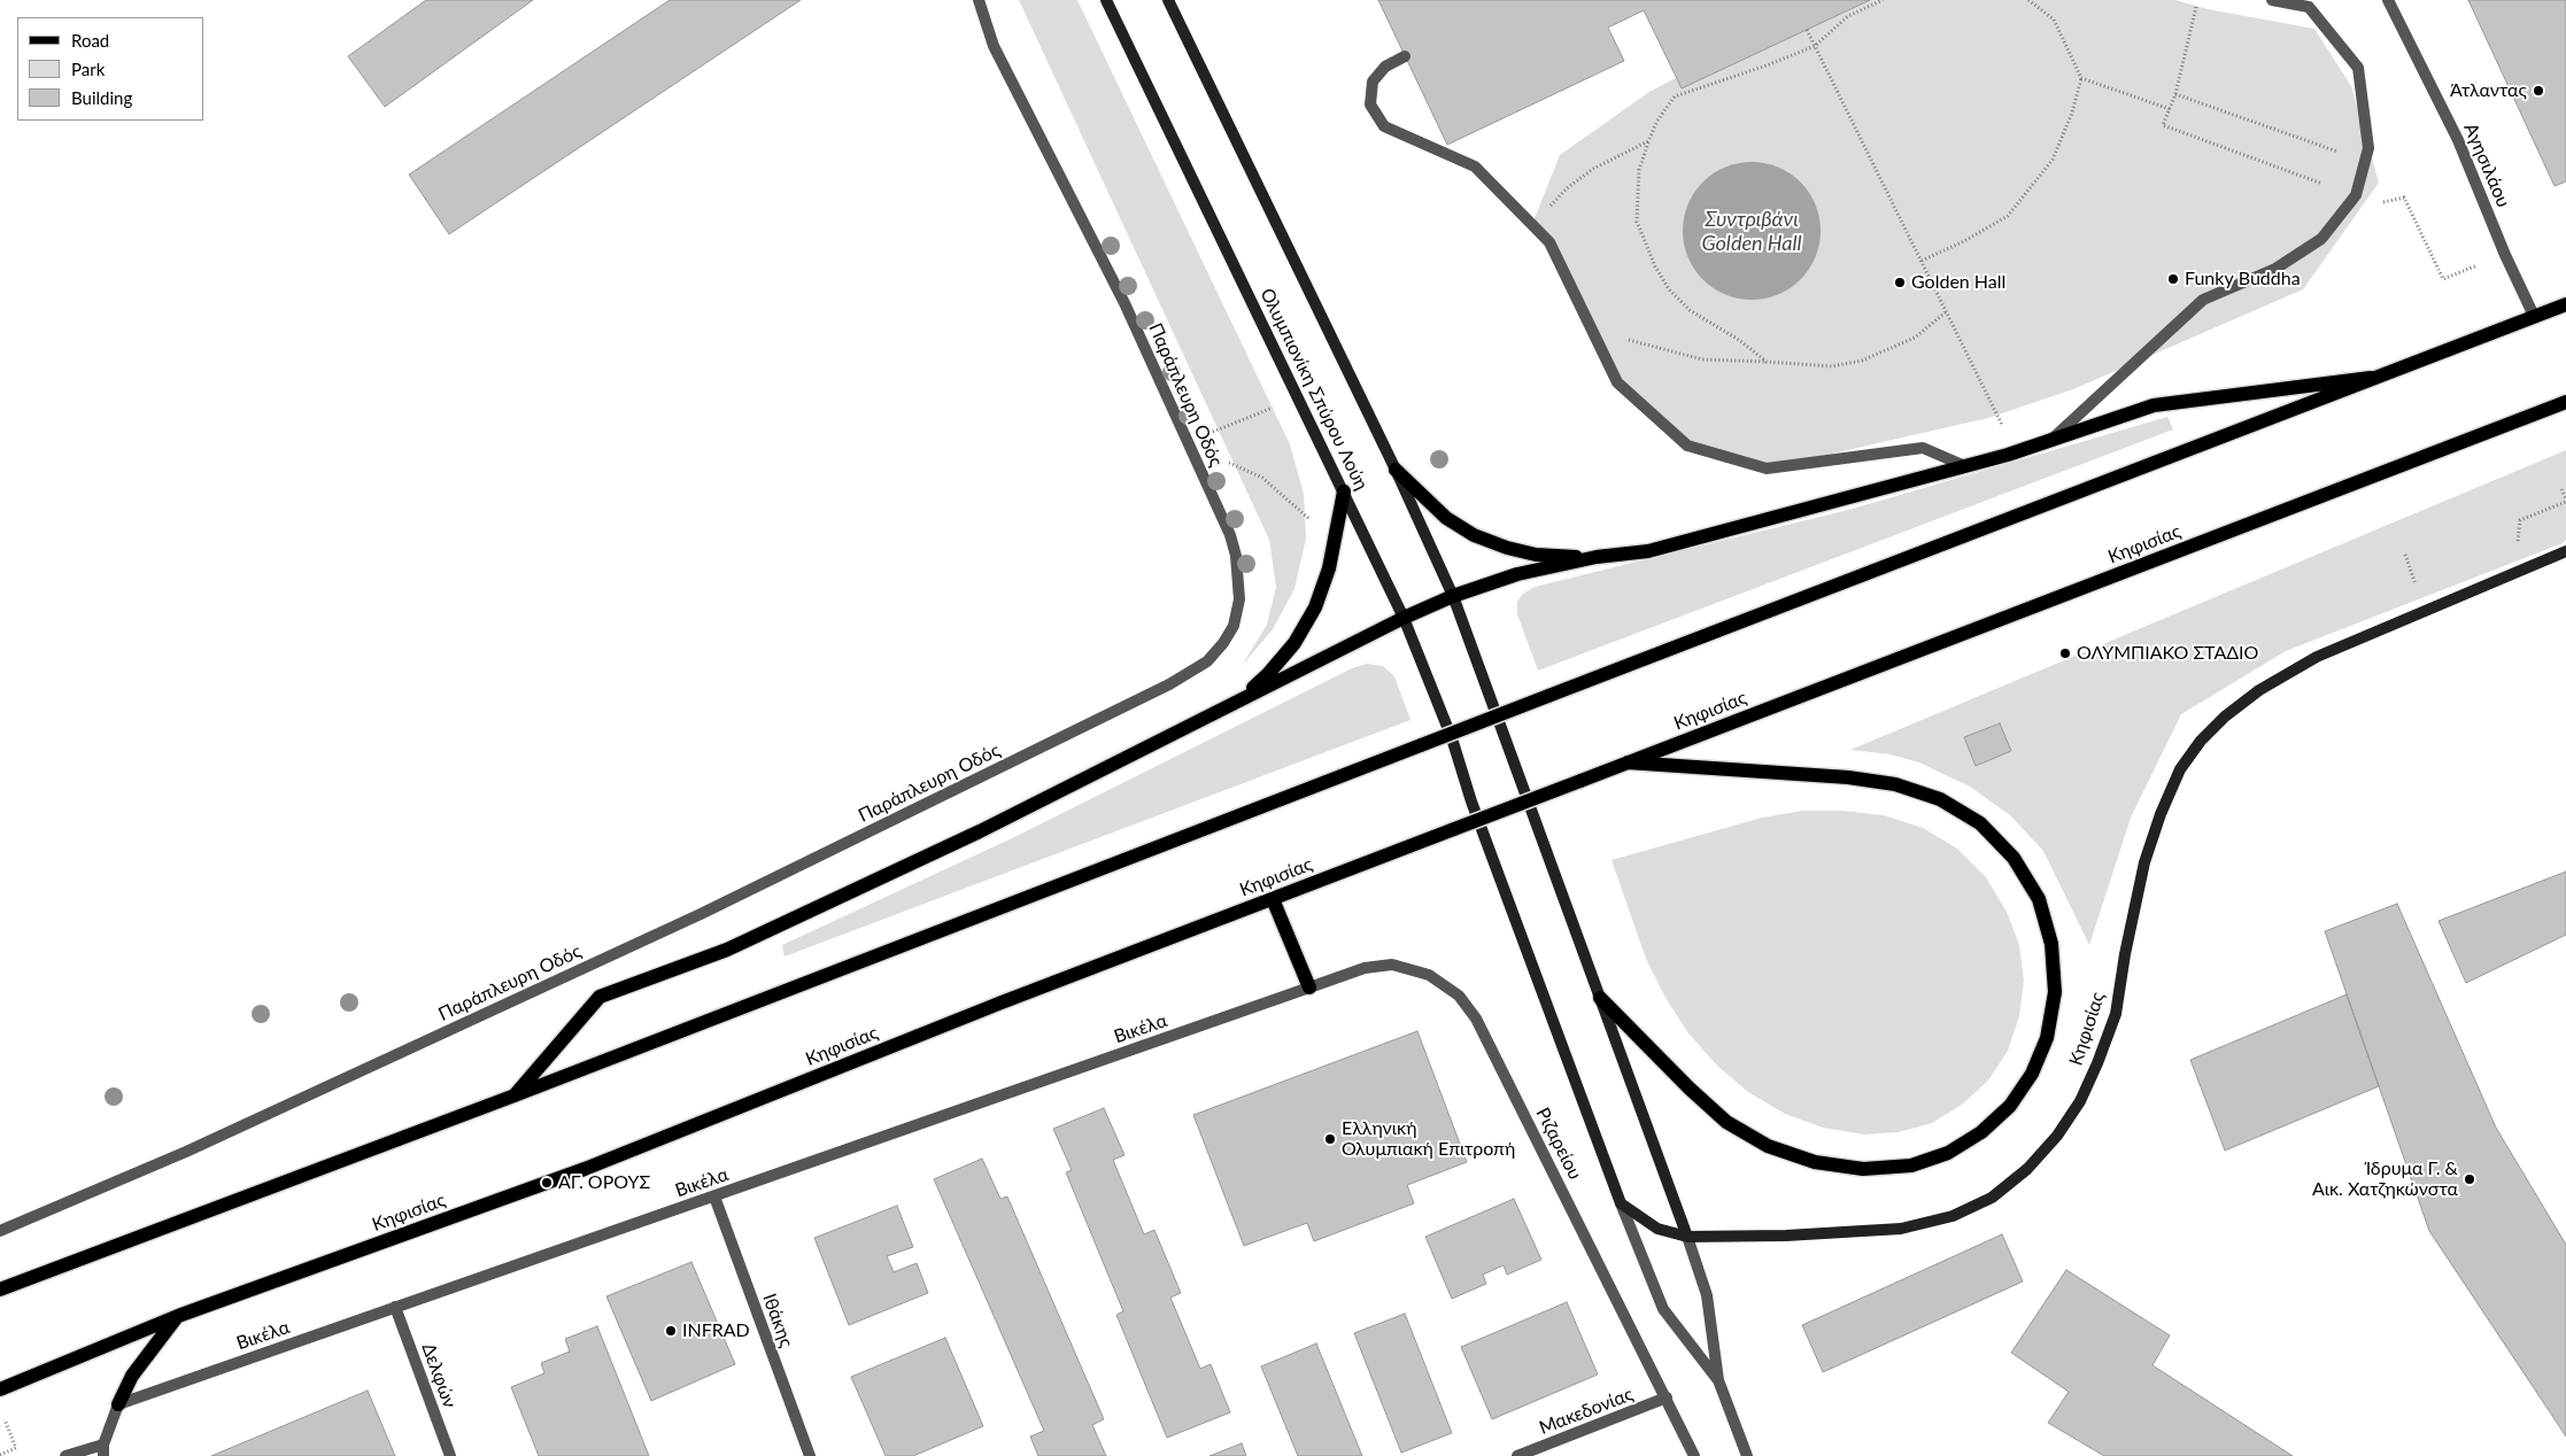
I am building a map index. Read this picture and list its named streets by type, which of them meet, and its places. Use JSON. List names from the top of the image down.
{
  "streets": {
    "main road": ["Ολυμπιονίκη Σπύρου Λούη", "Κηφισίας", "Ριζαρείου"],
    "street": [
      "Αγησιλάου",
      "Παράπλευρη Οδός",
      "Βικέλα",
      "Ιθάκης",
      "Δελφών",
      "Μακεδονίας"
    ]
  },
  "crossings": [
    ["Ολυμπιονίκη Σπύρου Λούη", "Ριζαρείου"],
    ["Κηφισίας", "Ριζαρείου"],
    ["Βικέλα", "Ριζαρείου"],
    ["Βικέλα", "Ιθάκης"],
    ["Βικέλα", "Δελφών"],
    ["Ριζαρείου", "Μακεδονίας"]
  ],
  "water": ["Συντριβάνι Golden Hall"],
  "places": [
    "Άτλαντας",
    "Funky Buddha",
    "Golden Hall",
    "ΟΛΥΜΠΙΑΚΟ ΣΤΑΔΙΟ",
    "Ελληνική Ολυμπιακή Επιτροπή",
    "Ίδρυμα Γ. & Αικ. Χατζηκώνστα",
    "ΑΓ. ΟΡΟΥΣ",
    "INFRAD"
  ],
  "legend": ["Road", "Park", "Building"]
}
